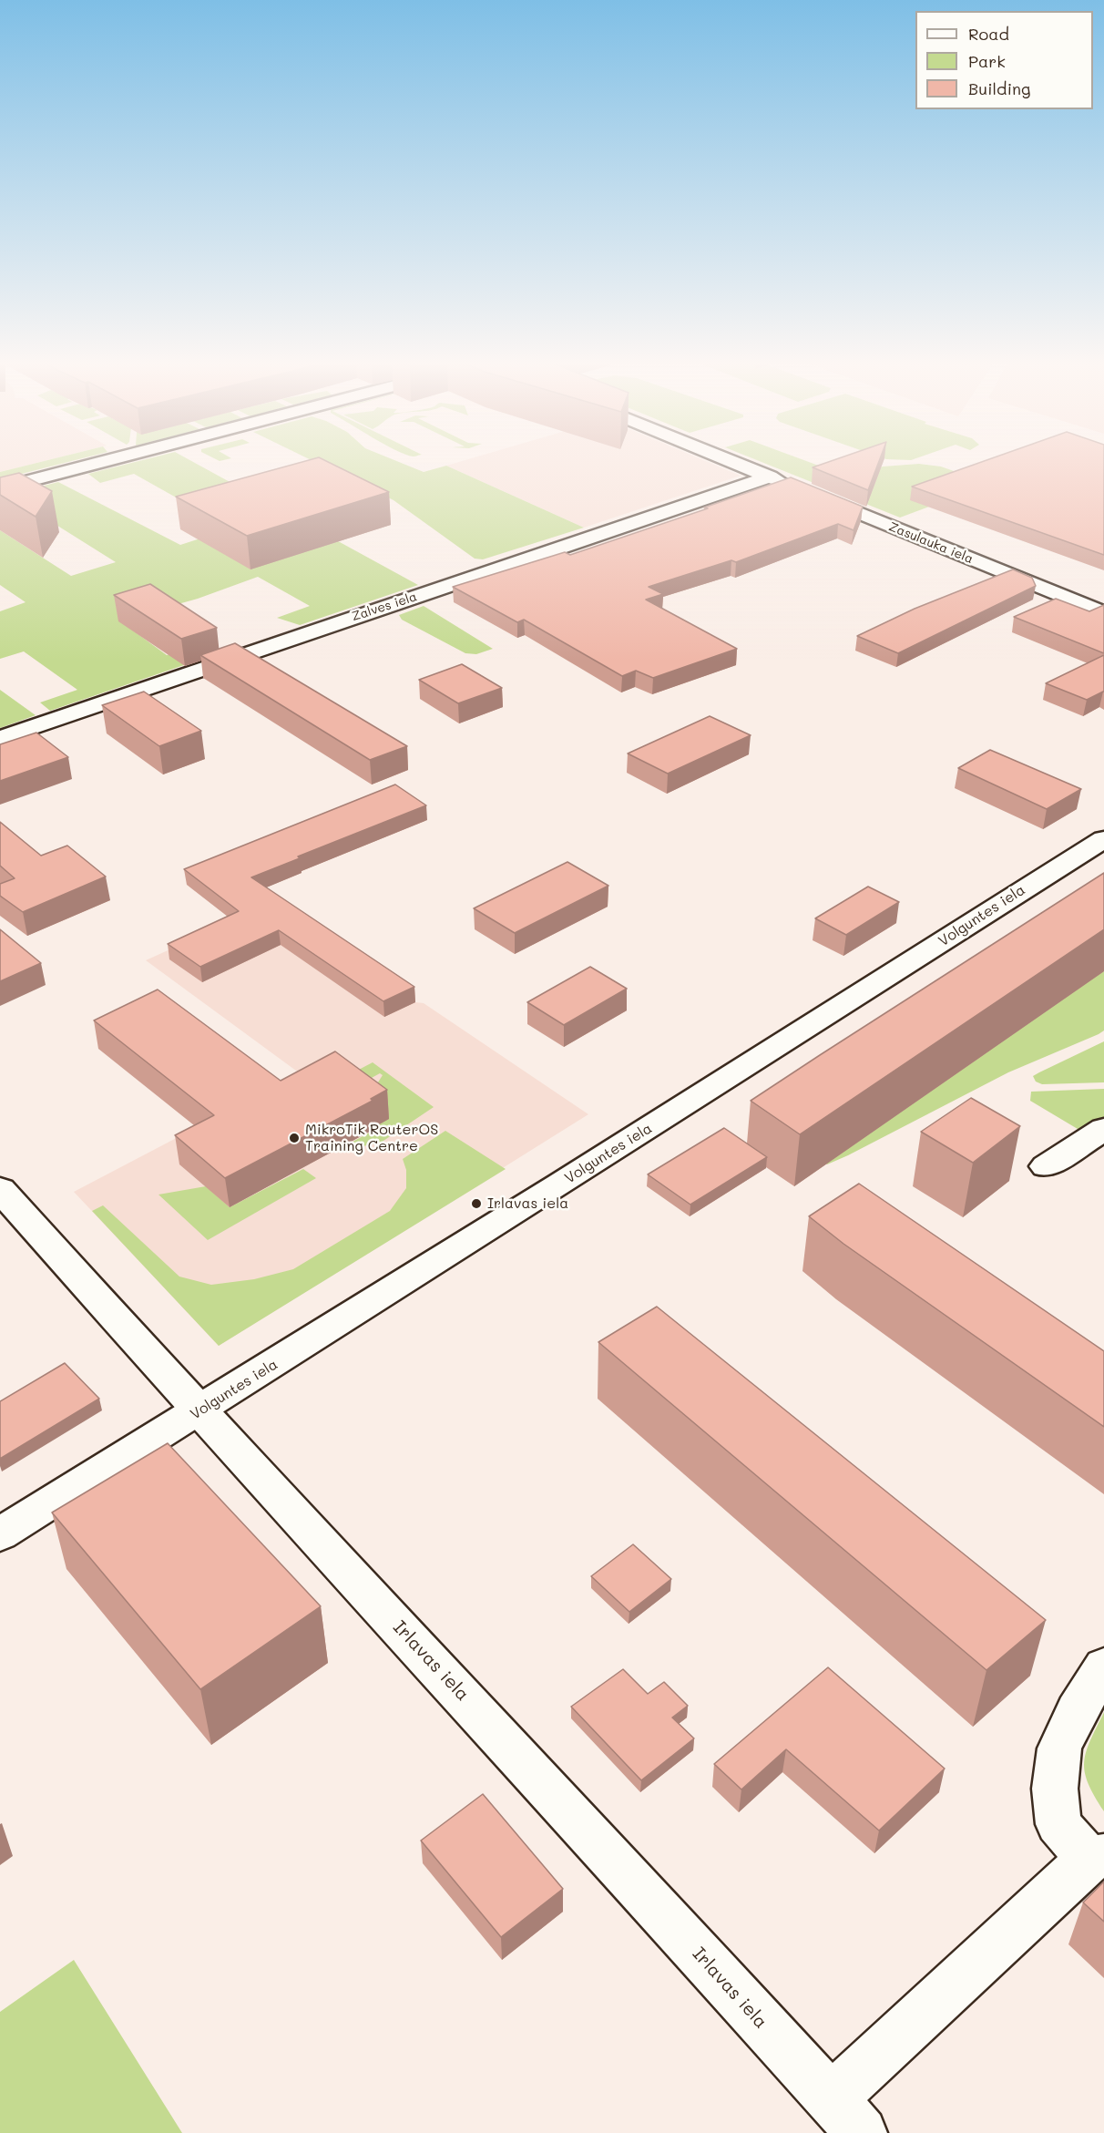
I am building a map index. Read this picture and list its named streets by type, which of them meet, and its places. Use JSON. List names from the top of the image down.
{
  "streets": {
    "street": [
      "Zasulauka iela",
      "Zalves iela",
      "Volguntes iela",
      "Irlavas iela"
    ]
  },
  "crossings": [
    ["Volguntes iela", "Irlavas iela"]
  ],
  "places": ["MikroTik RouterOS Training Centre", "Irlavas iela"],
  "legend": ["Road", "Park", "Building"]
}
